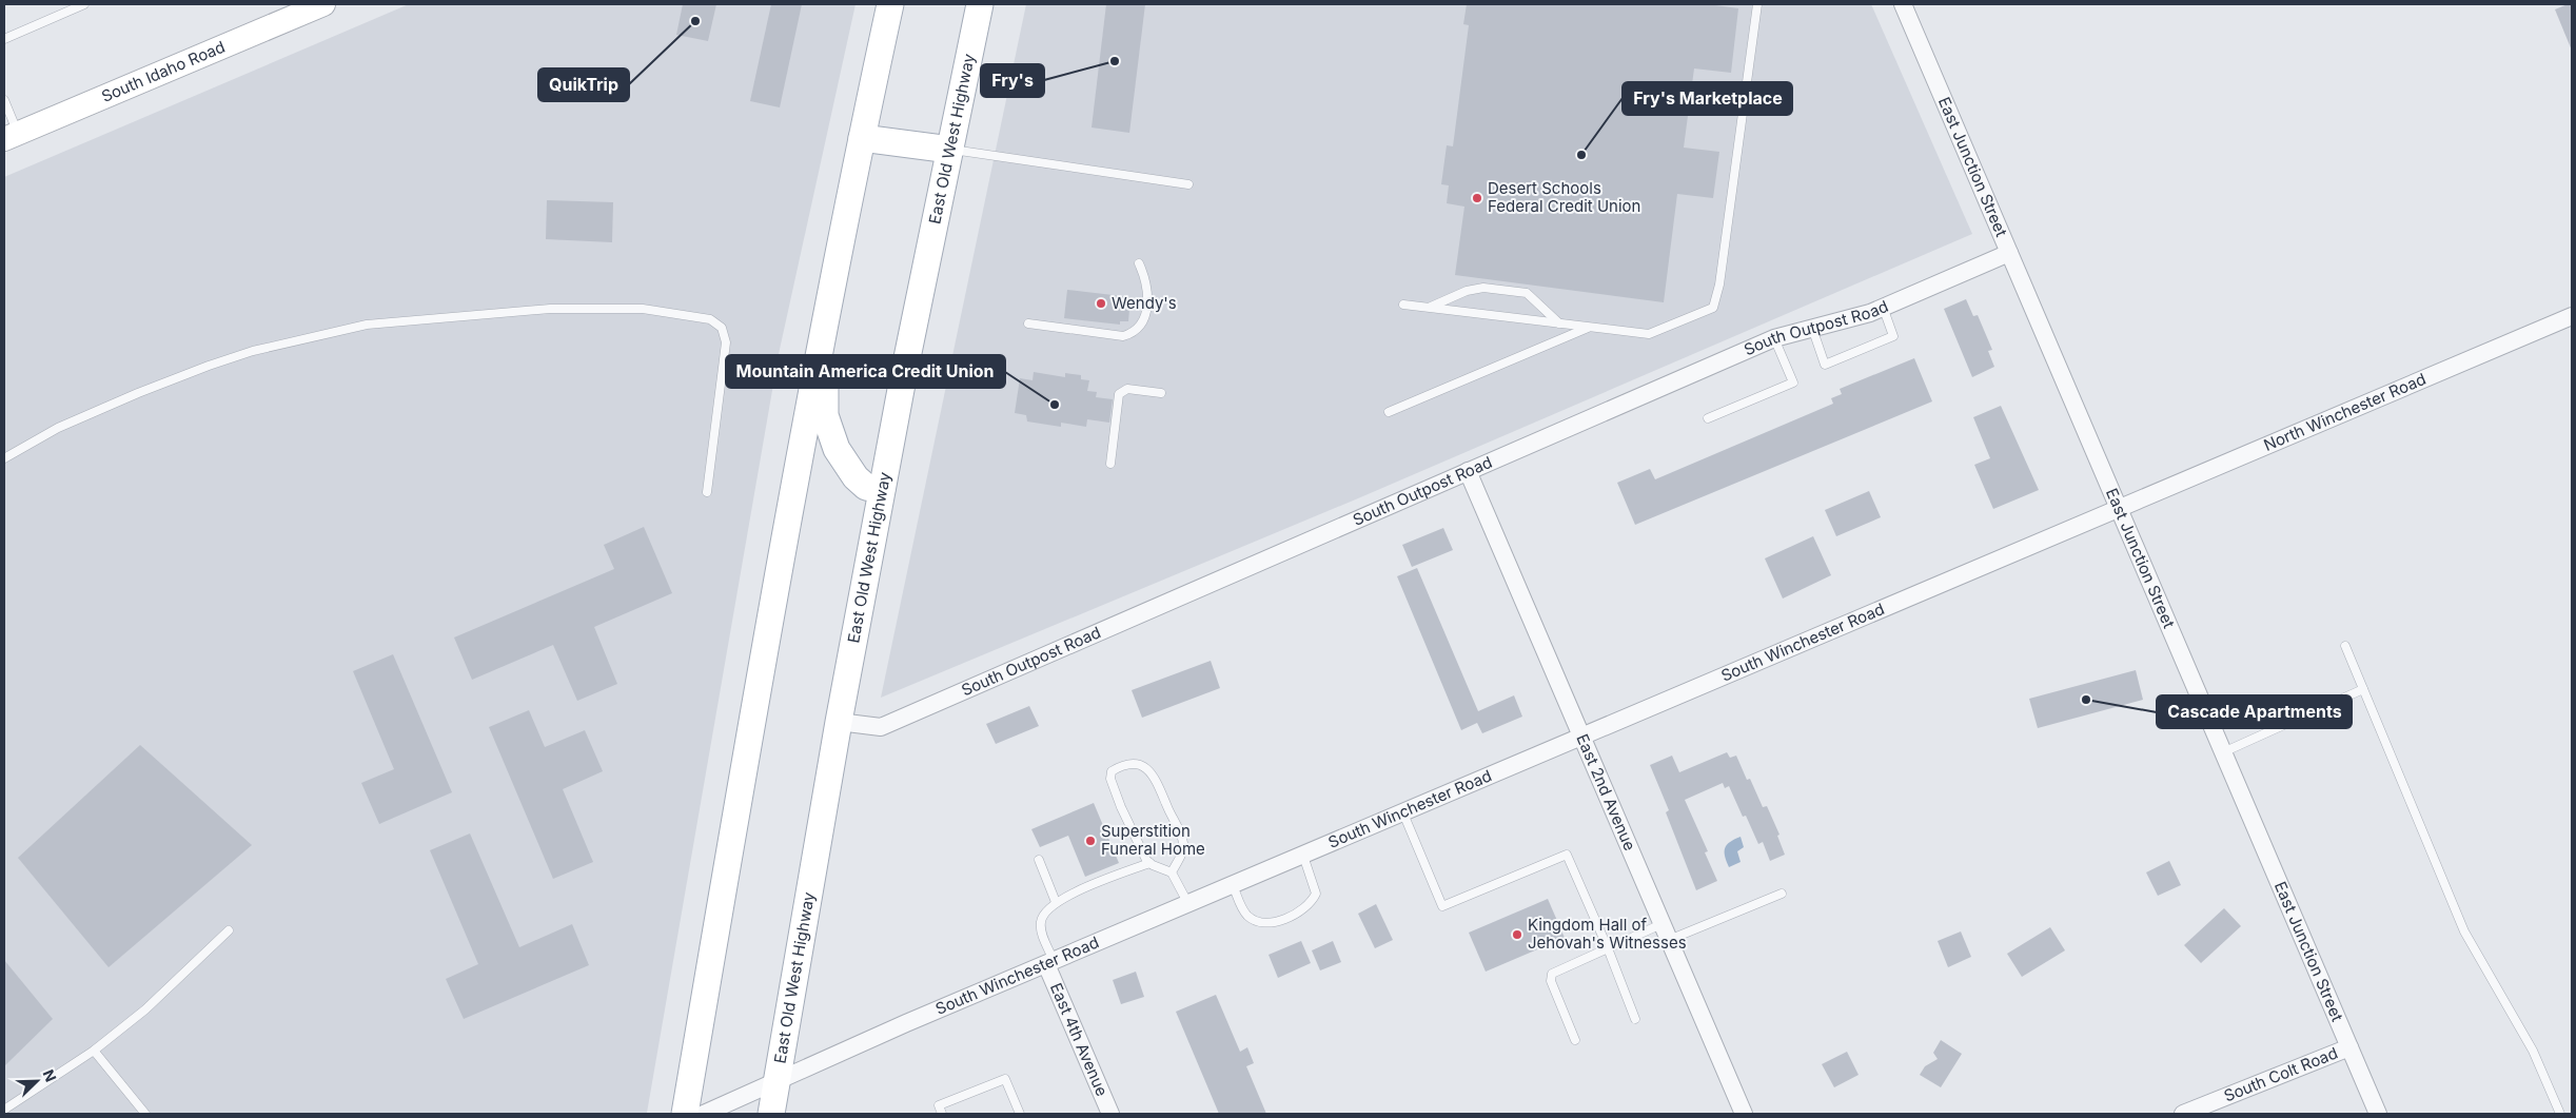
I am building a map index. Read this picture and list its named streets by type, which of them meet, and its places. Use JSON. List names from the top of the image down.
{
  "streets": {
    "main road": ["South Idaho Road", "East Old West Highway"],
    "street": [
      "East Junction Street",
      "South Outpost Road",
      "North Winchester Road",
      "South Winchester Road",
      "East 2nd Avenue",
      "East 4th Avenue",
      "South Colt Road"
    ]
  },
  "crossings": [
    ["East Old West Highway", "South Outpost Road"],
    ["East Old West Highway", "South Winchester Road"],
    ["East Junction Street", "South Outpost Road"],
    ["East Junction Street", "North Winchester Road"],
    ["East Junction Street", "South Winchester Road"],
    ["East Junction Street", "South Colt Road"],
    ["South Outpost Road", "East 2nd Avenue"],
    ["North Winchester Road", "South Winchester Road"],
    ["South Winchester Road", "East 2nd Avenue"],
    ["South Winchester Road", "East 4th Avenue"]
  ],
  "places": [
    "QuikTrip",
    "Fry's",
    "Fry's Marketplace",
    "Desert Schools Federal Credit Union",
    "Wendy's",
    "Mountain America Credit Union",
    "Cascade Apartments",
    "Superstition Funeral Home",
    "Kingdom Hall of Jehovah's Witnesses"
  ],
  "north": "top right"
}
